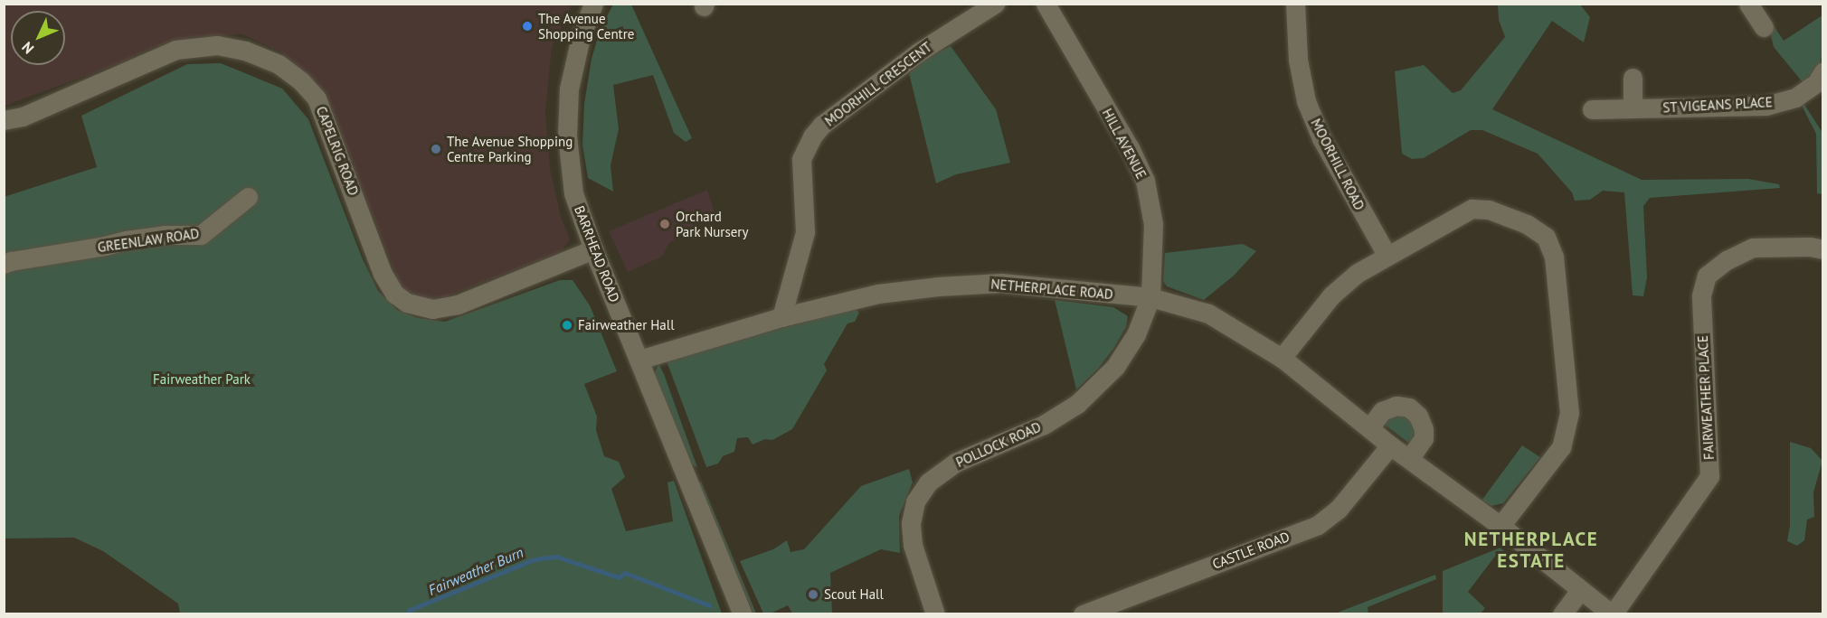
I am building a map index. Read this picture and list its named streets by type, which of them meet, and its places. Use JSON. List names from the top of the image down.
{
  "streets": {
    "street": [
      "MOORHILL CRESCENT",
      "ST VIGEANS PLACE",
      "HILL AVENUE",
      "CAPELRIG ROAD",
      "MOORHILL ROAD",
      "GREENLAW ROAD",
      "BARRHEAD ROAD",
      "NETHERPLACE ROAD",
      "FAIRWEATHER PLACE",
      "POLLOCK ROAD",
      "CASTLE ROAD"
    ]
  },
  "crossings": [
    ["MOORHILL CRESCENT", "NETHERPLACE ROAD"],
    ["HILL AVENUE", "NETHERPLACE ROAD"],
    ["HILL AVENUE", "POLLOCK ROAD"],
    ["CAPELRIG ROAD", "BARRHEAD ROAD"],
    ["BARRHEAD ROAD", "NETHERPLACE ROAD"],
    ["NETHERPLACE ROAD", "FAIRWEATHER PLACE"],
    ["NETHERPLACE ROAD", "POLLOCK ROAD"],
    ["NETHERPLACE ROAD", "CASTLE ROAD"]
  ],
  "districts": ["NETHERPLACE ESTATE"],
  "water": ["Fairweather Burn"],
  "parks": ["Fairweather Park"],
  "places": [
    "The Avenue Shopping Centre",
    "The Avenue Shopping Centre Parking",
    "Orchard Park Nursery",
    "Fairweather Hall",
    "Scout Hall"
  ],
  "north": "bottom left"
}
